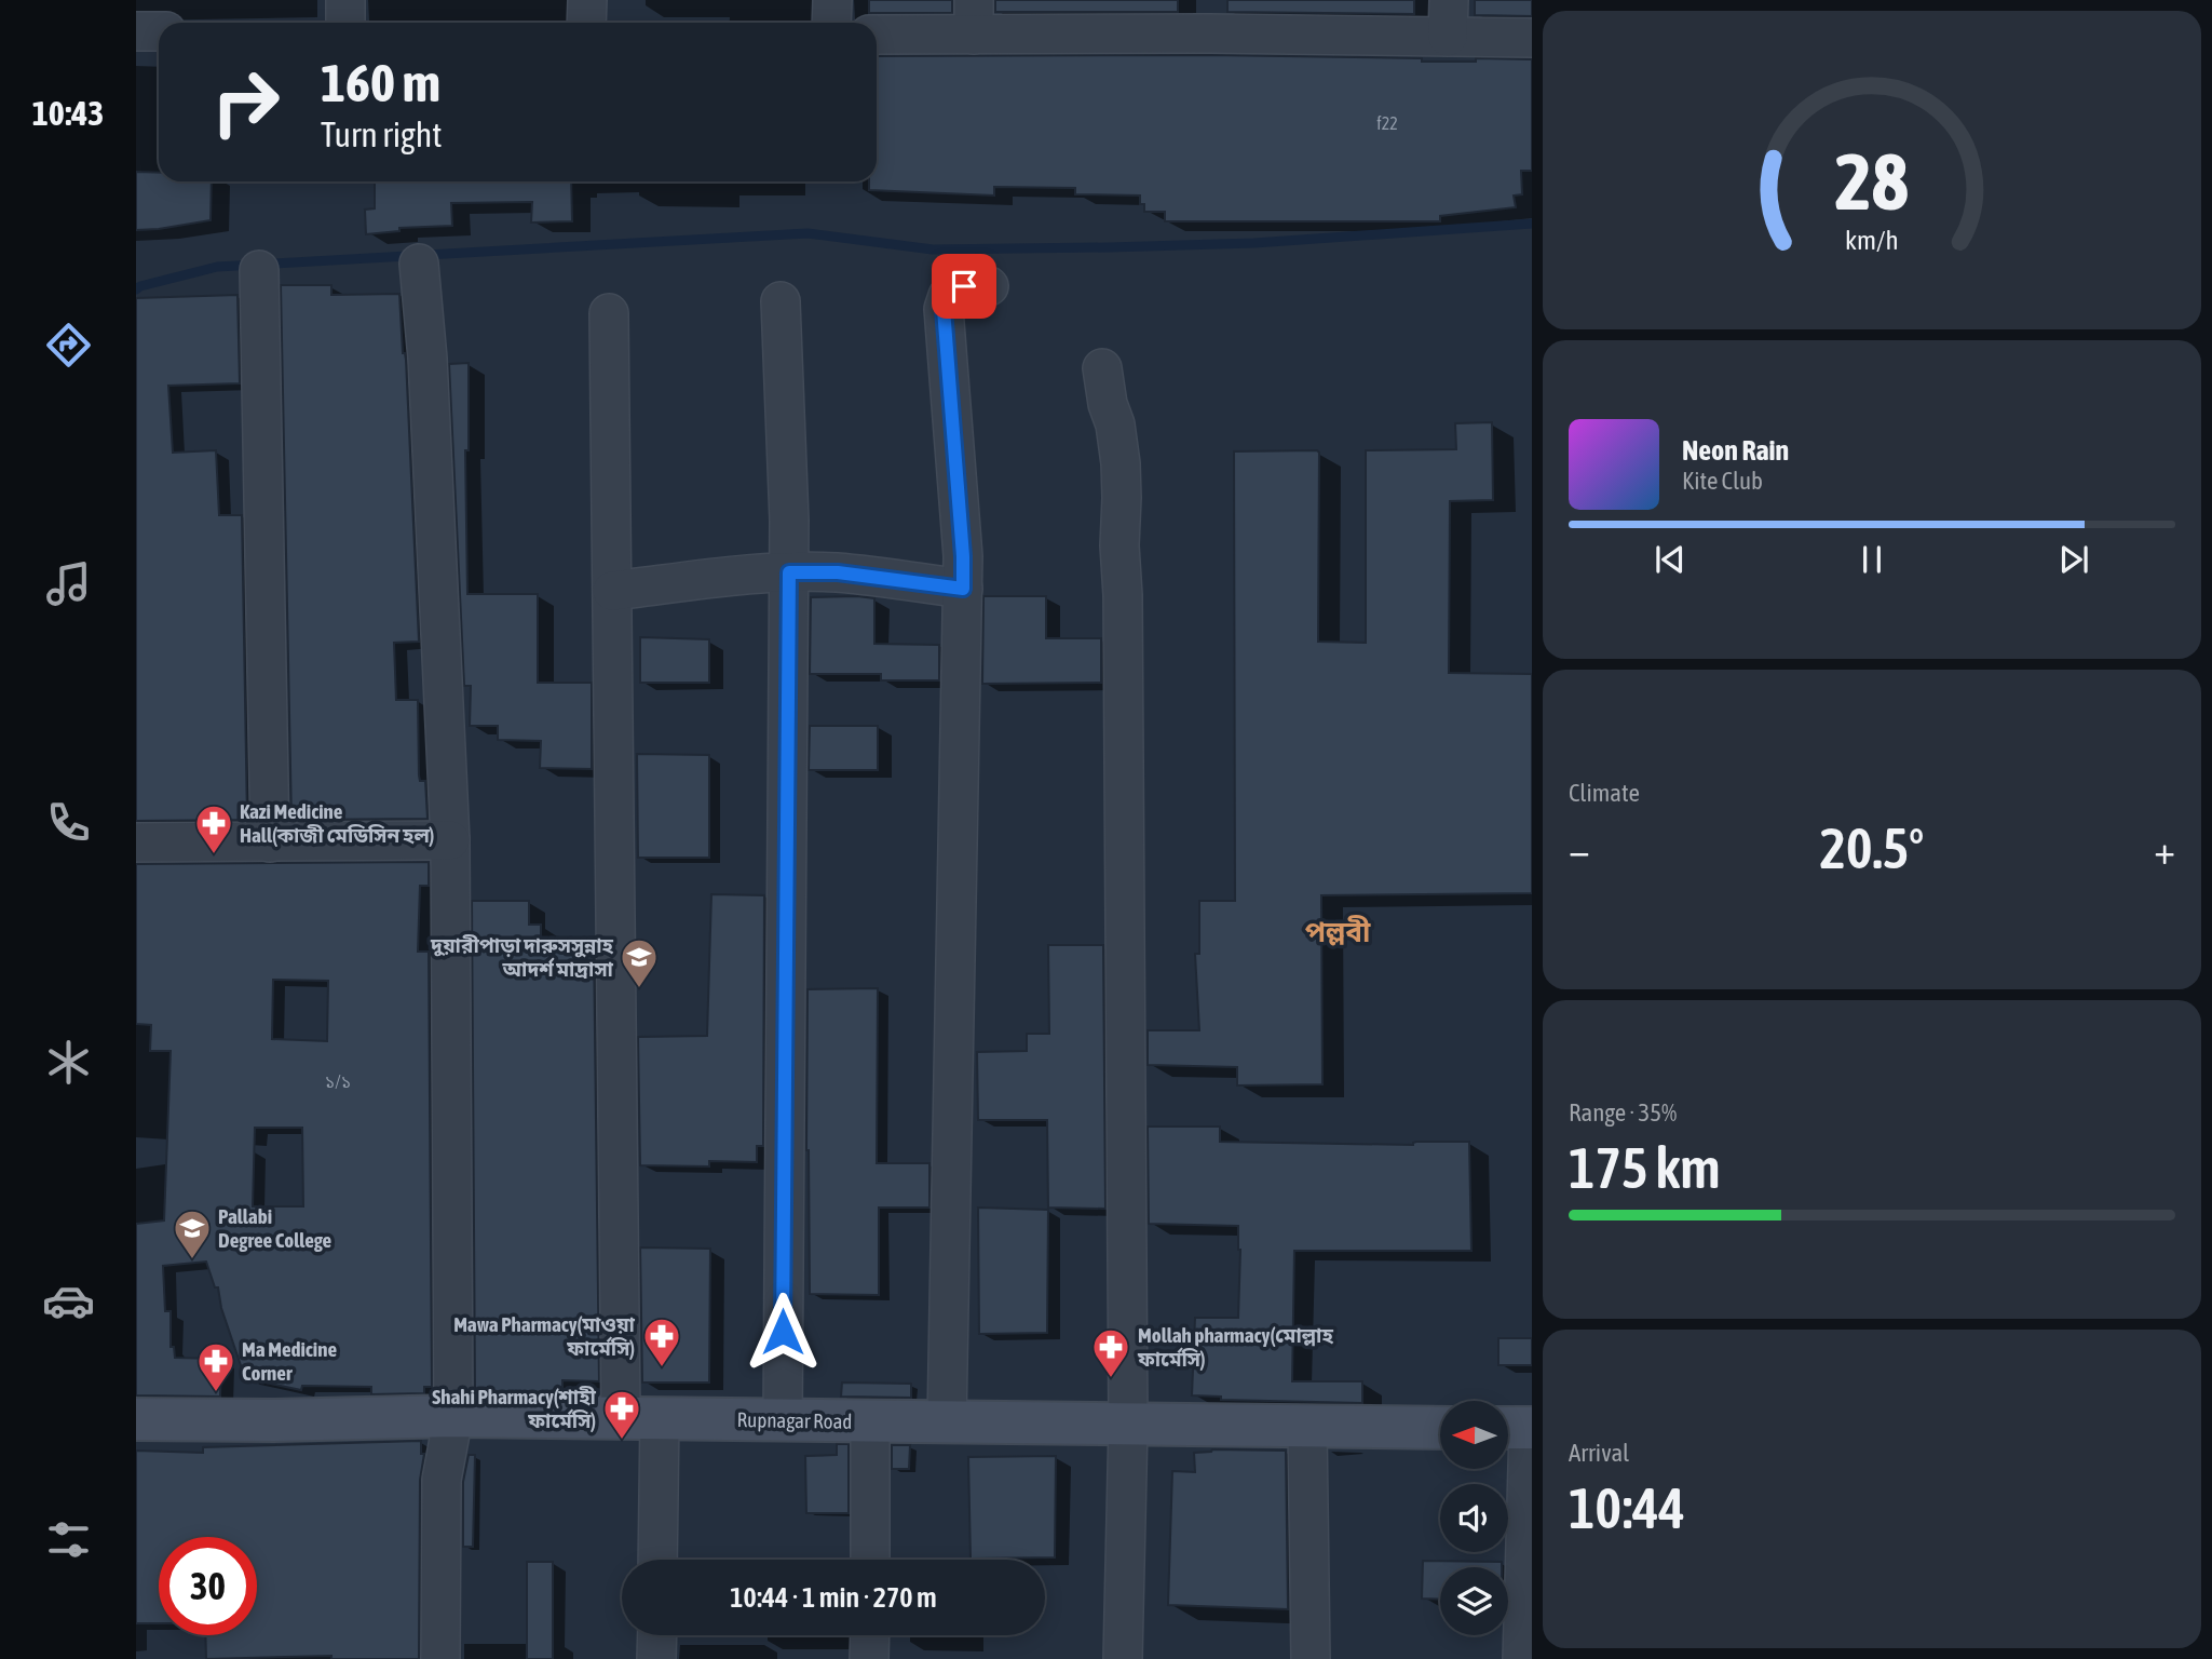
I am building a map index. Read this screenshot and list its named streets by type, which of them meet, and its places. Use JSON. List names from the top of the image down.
{
  "streets": {
    "street": ["Rupnagar Road"]
  },
  "districts": ["পল্লবী"],
  "places": {
    "pharmacy": [
      "Kazi Medicine Hall(কাজী মেডিসিন হল)",
      "Mawa Pharmacy(মাওয়া ফার্মেসি)",
      "Mollah pharmacy(মোল্লাহ ফার্মেসি)",
      "Ma Medicine Corner",
      "Shahi Pharmacy(শাহী ফার্মেসি)"
    ],
    "school or university": ["দুয়ারীপাড়া দারুসসুন্নাহ আদর্শ মাদ্রাসা", "Pallabi Degree College"]
  },
  "house_numbers": ["f22", "১/১"],
  "north": "left",
  "page": {
    "tabs": "10:43",
    "turn": ["160 m", "Turn right"],
    "song": ["Neon Rain", "Kite Club"],
    "tile": [
      "Climate",
      ["Range · 35%", "175 km"],
      ["Arrival", "10:44"]
    ],
    "heat": ["−", "20.5°", "+"],
    "limit": "30",
    "trip": "10:44 · 1 min · 270 m",
    "gauge": ["28", "km/h"]
  }
}
